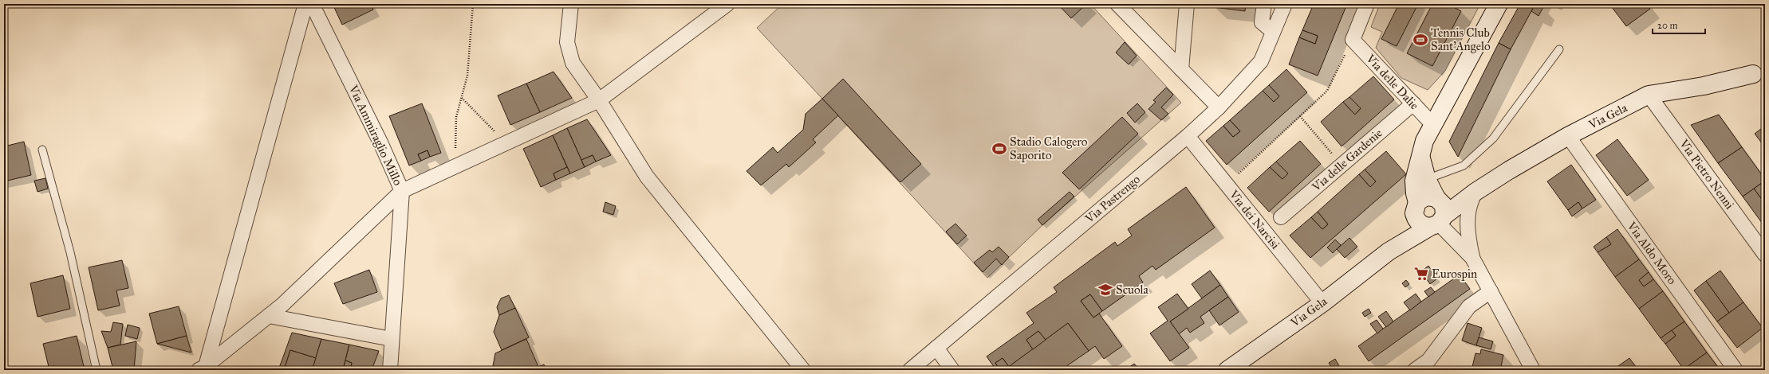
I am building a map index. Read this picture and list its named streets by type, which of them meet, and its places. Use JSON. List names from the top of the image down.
{
  "streets": {
    "main road": ["Via Gela"],
    "street": [
      "Via delle Dalie",
      "Via Ammiraglio Millo",
      "Via delle Gardenie",
      "Via Pietro Nenni",
      "Via Pastrengo",
      "Via dei Narcisi",
      "Via Aldo Moro"
    ]
  },
  "crossings": [
    ["Via delle Dalie", "Via delle Gardenie"],
    ["Via Gela", "Via Pietro Nenni"],
    ["Via Gela", "Via dei Narcisi"],
    ["Via Gela", "Via Aldo Moro"],
    ["Via Pastrengo", "Via dei Narcisi"]
  ],
  "places": {
    "sports": ["Tennis Club Sant'Angelo", "Stadio Calogero Saporito"],
    "supermarket": ["Eurospin"],
    "school or university": ["Scuola"]
  },
  "scale_bar": "20 m"
}
